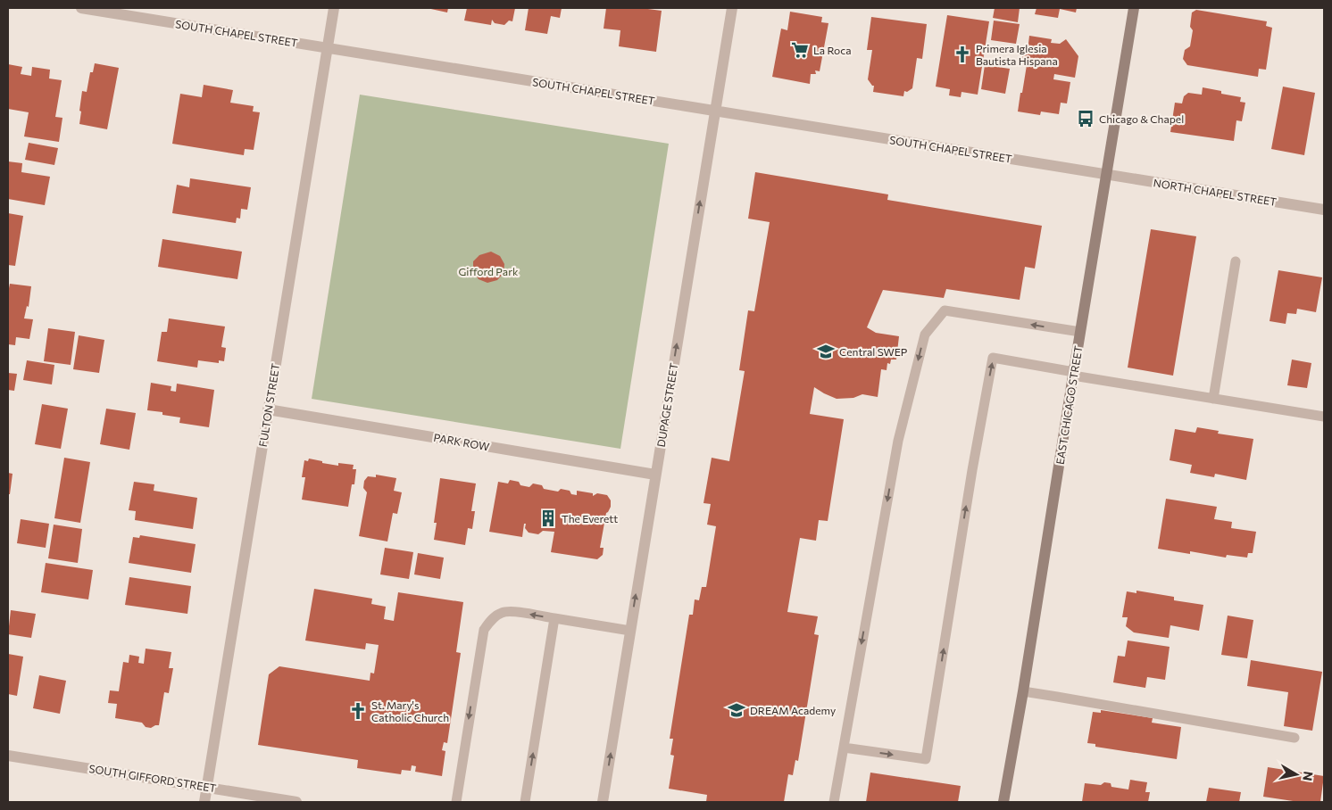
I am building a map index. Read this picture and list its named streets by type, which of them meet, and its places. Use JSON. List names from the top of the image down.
{
  "streets": {
    "street": [
      "SOUTH CHAPEL STREET",
      "NORTH CHAPEL STREET",
      "FULTON STREET",
      "DUPAGE STREET",
      "EAST CHICAGO STREET",
      "PARK ROW",
      "SOUTH GIFFORD STREET"
    ]
  },
  "crossings": [
    ["SOUTH CHAPEL STREET", "NORTH CHAPEL STREET"],
    ["SOUTH CHAPEL STREET", "FULTON STREET"],
    ["SOUTH CHAPEL STREET", "DUPAGE STREET"],
    ["SOUTH CHAPEL STREET", "EAST CHICAGO STREET"],
    ["NORTH CHAPEL STREET", "EAST CHICAGO STREET"],
    ["FULTON STREET", "PARK ROW"],
    ["FULTON STREET", "SOUTH GIFFORD STREET"],
    ["DUPAGE STREET", "PARK ROW"]
  ],
  "one_way": ["DUPAGE STREET"],
  "parks": ["Gifford Park"],
  "places": {
    "supermarket": ["La Roca"],
    "church": ["Primera Iglesia Bautista Hispana", "St. Mary's Catholic Church"],
    "bus stop": ["Chicago & Chapel"],
    "school or university": ["Central SWEP", "DREAM Academy"],
    "building": ["The Everett"]
  },
  "north": "right"
}
